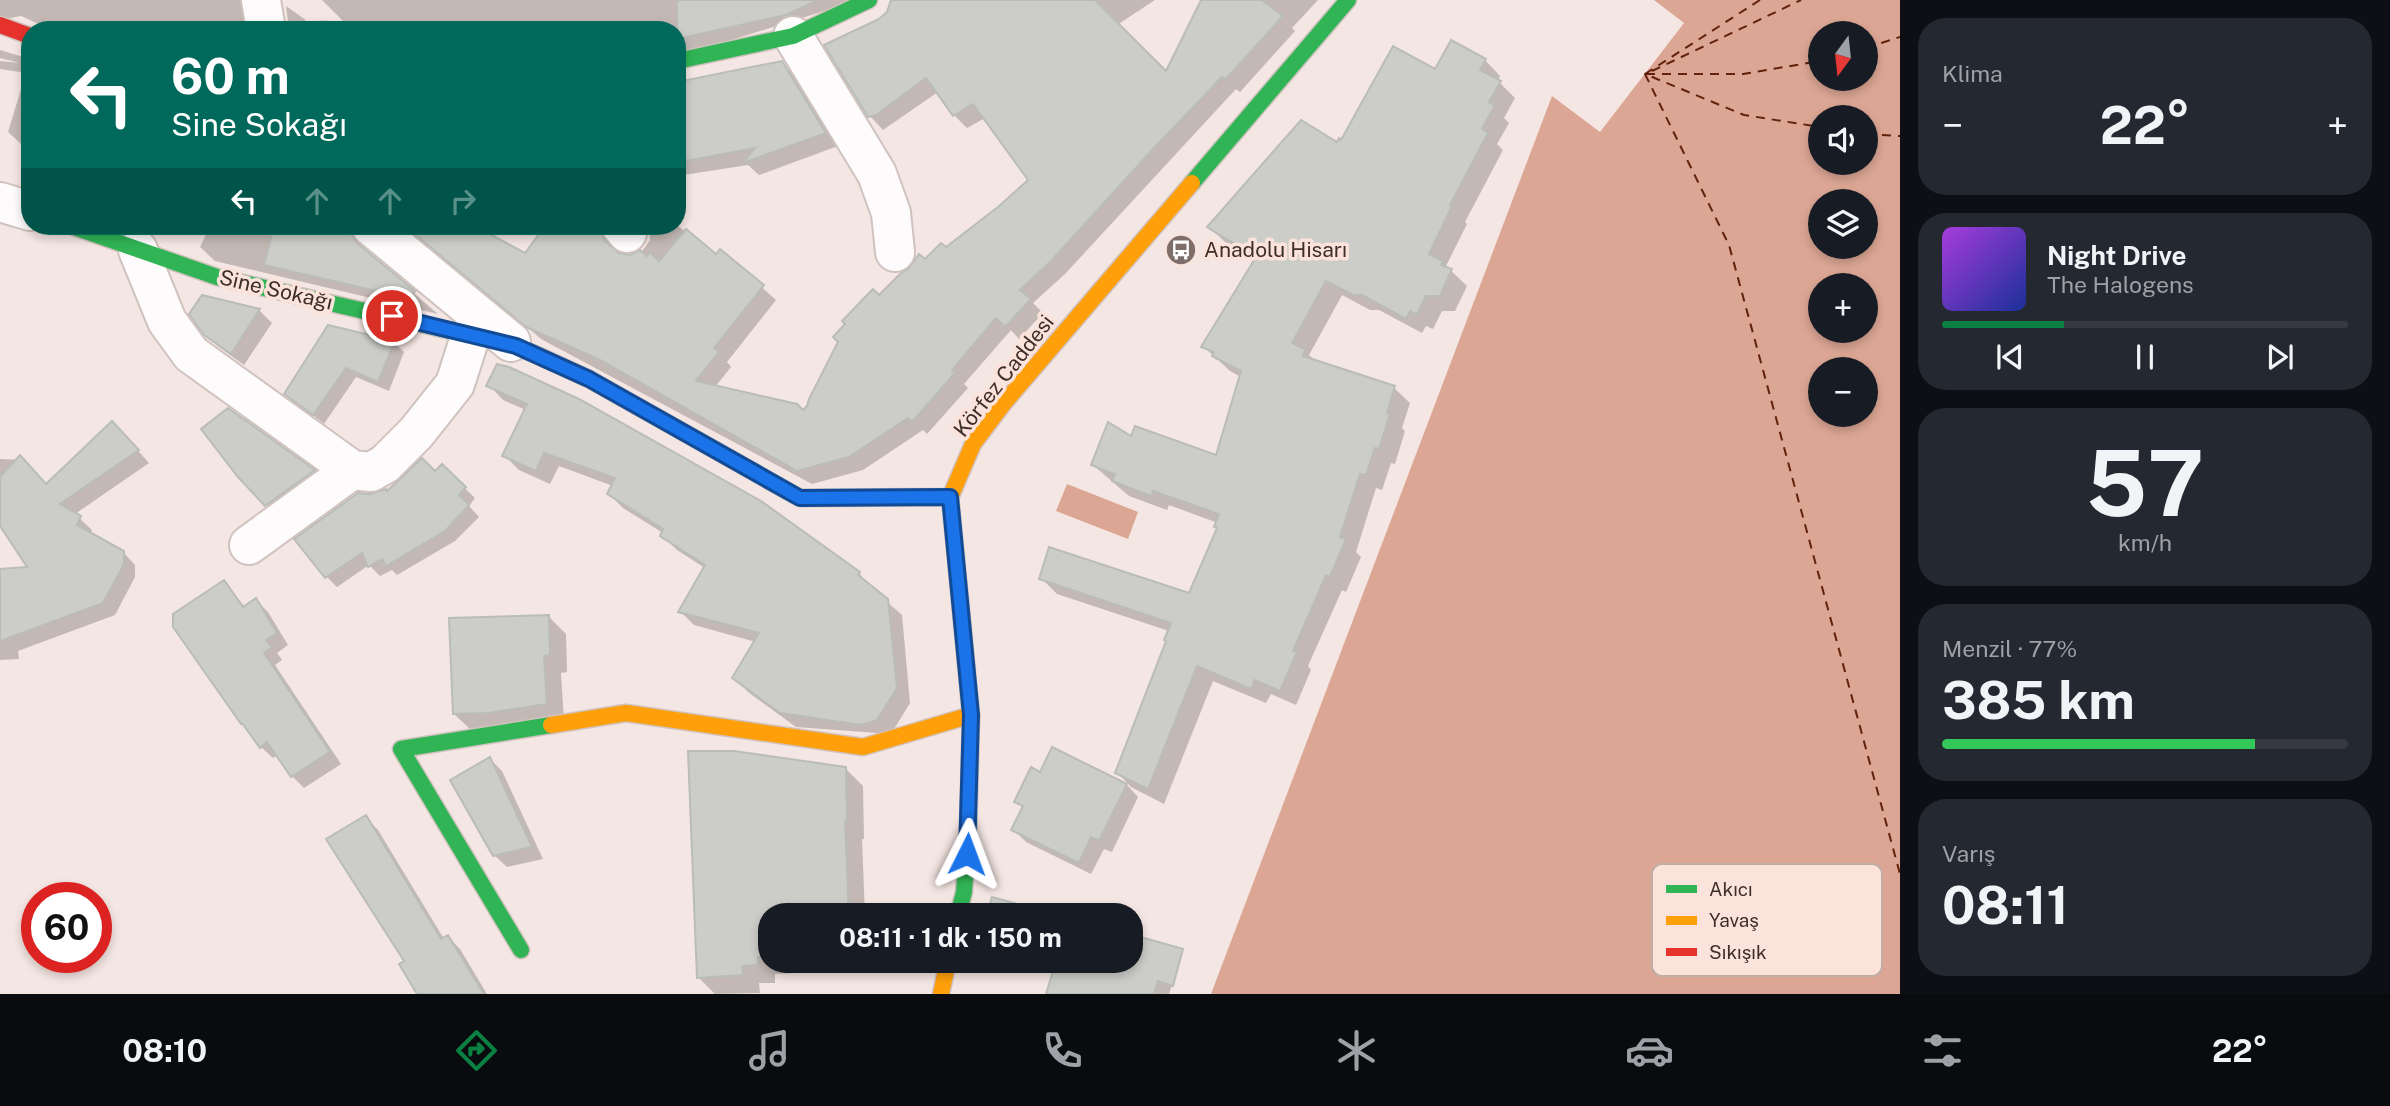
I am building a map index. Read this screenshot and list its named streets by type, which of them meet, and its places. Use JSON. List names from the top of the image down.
{
  "streets": {
    "street": ["Sine Sokağı", "Körfez Caddesi"]
  },
  "crossings": [
    ["Sine Sokağı", "Körfez Caddesi"]
  ],
  "places": {
    "bus stop": ["Anadolu Hisarı"]
  },
  "legend": ["Akıcı", "Yavaş", "Sıkışık"],
  "north": "bottom",
  "page": {
    "tile": [
      "Klima",
      ["57", "km/h"],
      ["Menzil · 77%", "385 km"],
      ["Varış", "08:11"]
    ],
    "map_buttons": ["+", "−"],
    "turn": ["60 m", "Sine Sokağı"],
    "heat": ["−", "22°", "+"],
    "song": ["Night Drive", "The Halogens"],
    "limit": "60",
    "trip": "08:11 · 1 dk · 150 m",
    "tabs": ["08:10", "22°"]
  }
}
